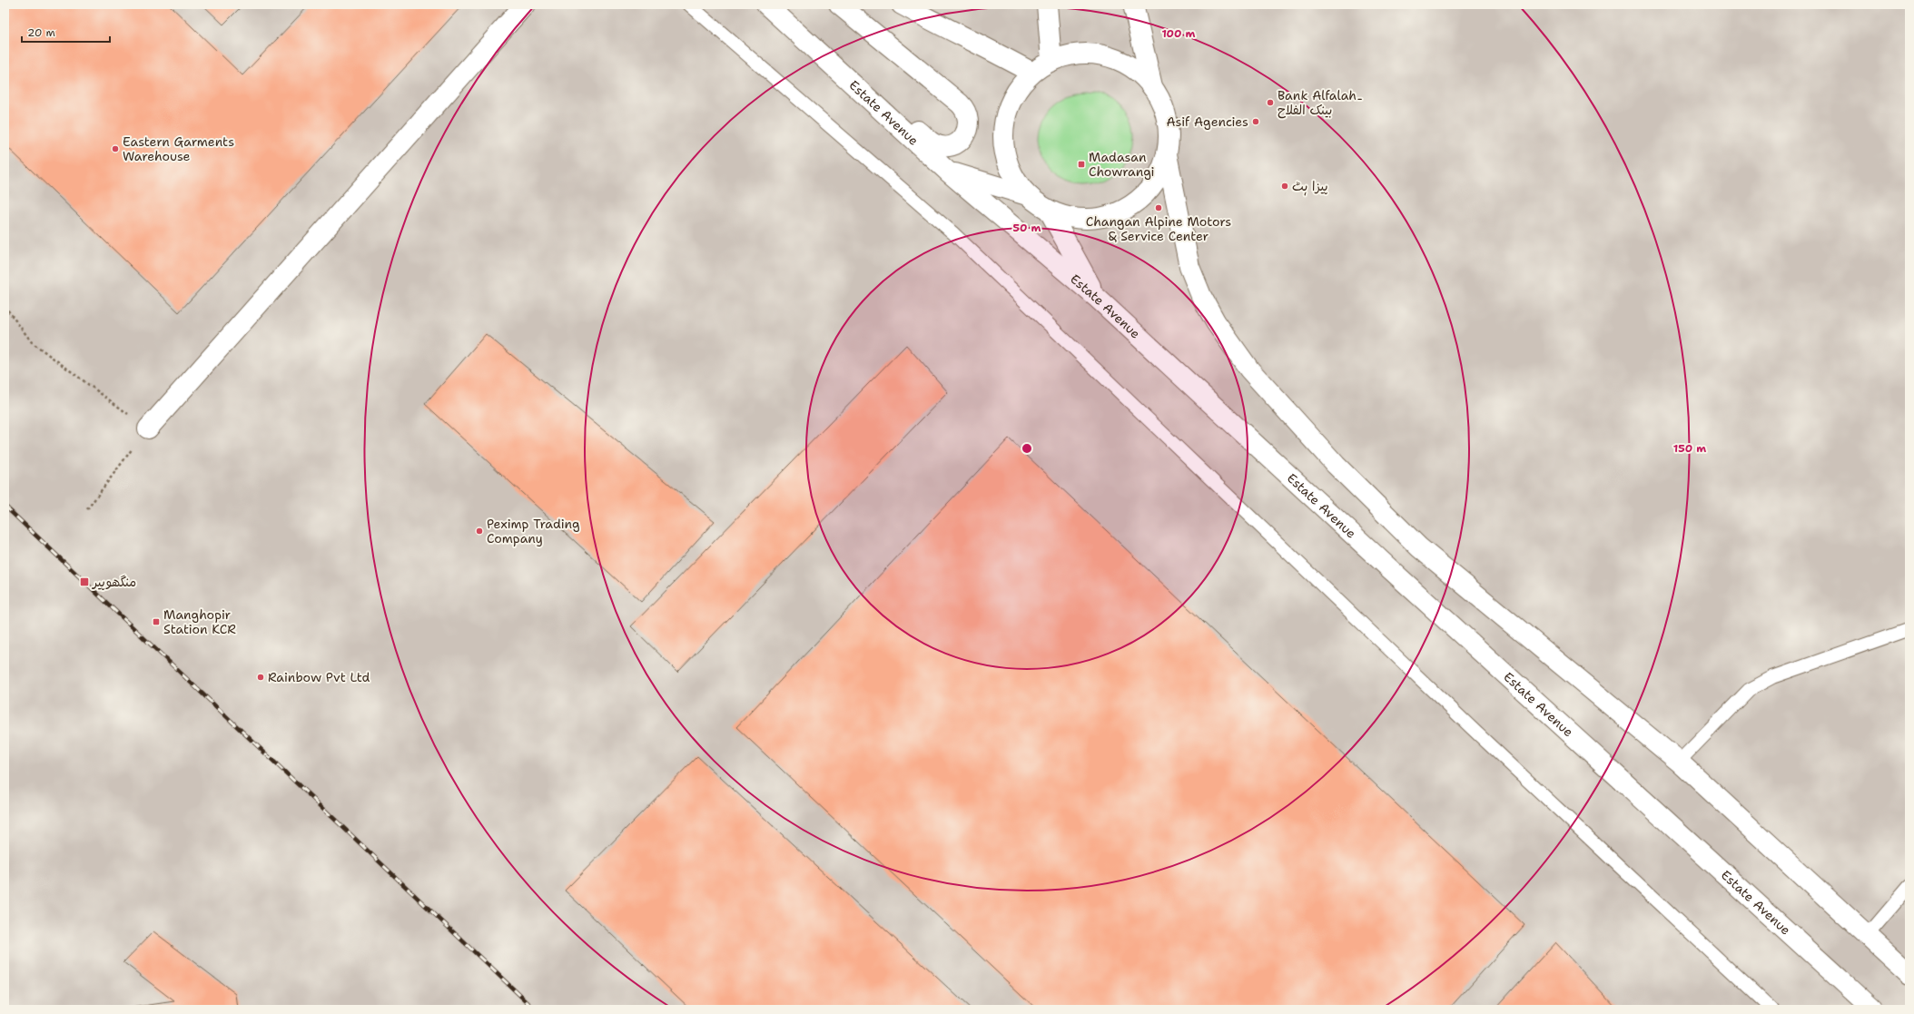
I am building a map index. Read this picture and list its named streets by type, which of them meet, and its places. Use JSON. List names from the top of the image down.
{
  "streets": {
    "main road": ["Estate Avenue"]
  },
  "places": {
    "other": [
      "Bank Alfalah۔ بینک الفلاح",
      "Asif Agencies",
      "Eastern Garments Warehouse",
      "پیزا ہٹ",
      "Changan Alpine Motors & Service Center",
      "Peximp Trading Company",
      "Rainbow Pvt Ltd"
    ],
    "transit": ["Madasan Chowrangi", "منگھوپیر", "Manghopir Station KCR"]
  },
  "scale_bar": "20 m",
  "rings": ["100 m", "50 m", "150 m"]
}
